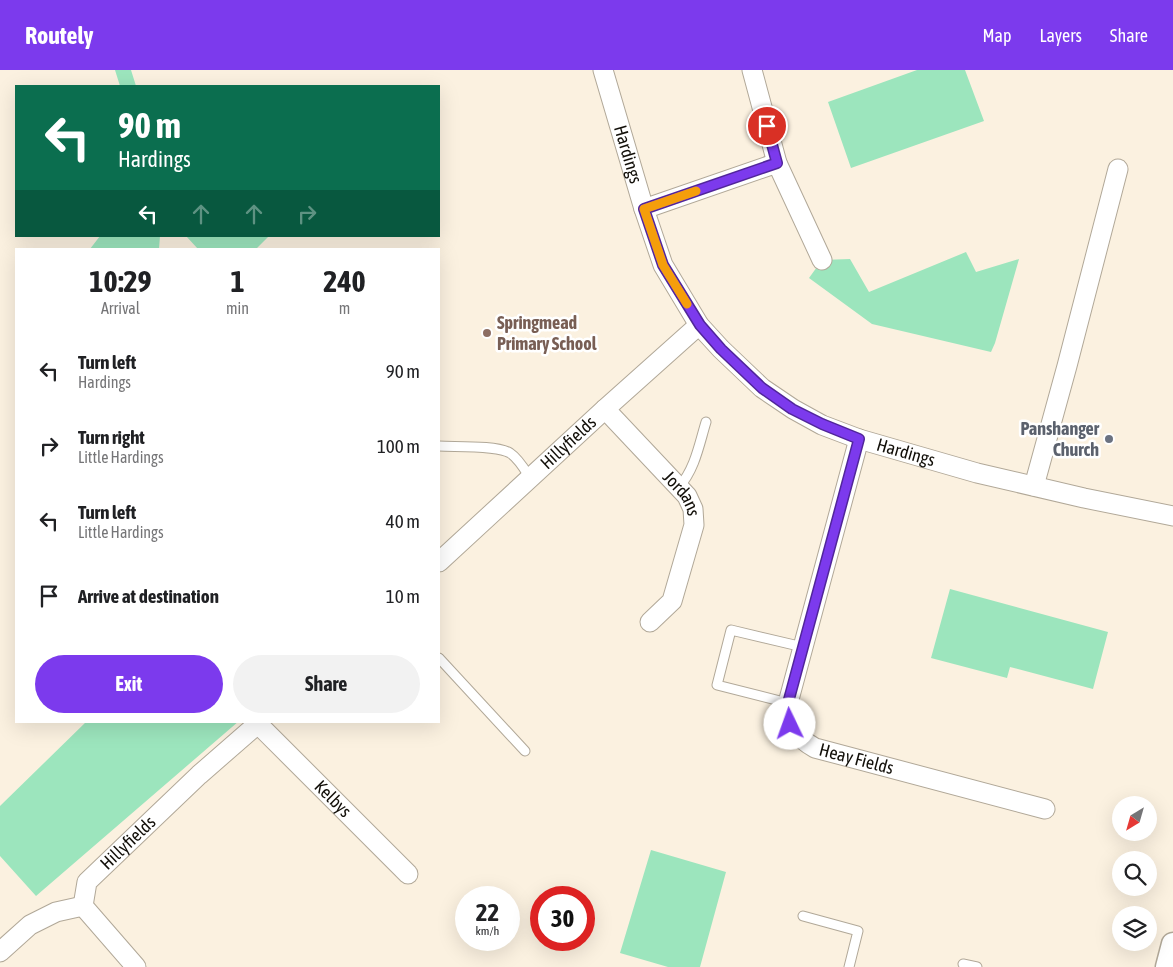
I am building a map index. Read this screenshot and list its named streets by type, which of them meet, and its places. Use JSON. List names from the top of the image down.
{
  "streets": {
    "street": [
      "Hardings",
      "Hillyfields",
      "Jordans",
      "Heay Fields",
      "Kelbys"
    ]
  },
  "crossings": [
    ["Hardings", "Hillyfields"],
    ["Hardings", "Heay Fields"],
    ["Hillyfields", "Jordans"],
    ["Hillyfields", "Kelbys"]
  ],
  "places": ["Springmead Primary School", "Panshanger Church"],
  "north": "bottom left",
  "page": {
    "header": "Routely",
    "nav": ["Map", "Layers", "Share"],
    "turn": ["90 m", "Hardings"],
    "eta": [
      "10:29",
      "Arrival",
      "1",
      "min",
      "240",
      "m"
    ],
    "list": [
      {
        "name": "Turn left",
        "note": "Hardings",
        "value": "90 m"
      },
      {
        "name": "Turn right",
        "note": "Little Hardings",
        "value": "100 m"
      },
      {
        "name": "Turn left",
        "note": "Little Hardings",
        "value": "40 m"
      },
      {
        "name": "Arrive at destination",
        "value": "10 m"
      }
    ],
    "buttons": ["Exit", "Share"],
    "speed": "22 km/h",
    "limit": "30"
  }
}
